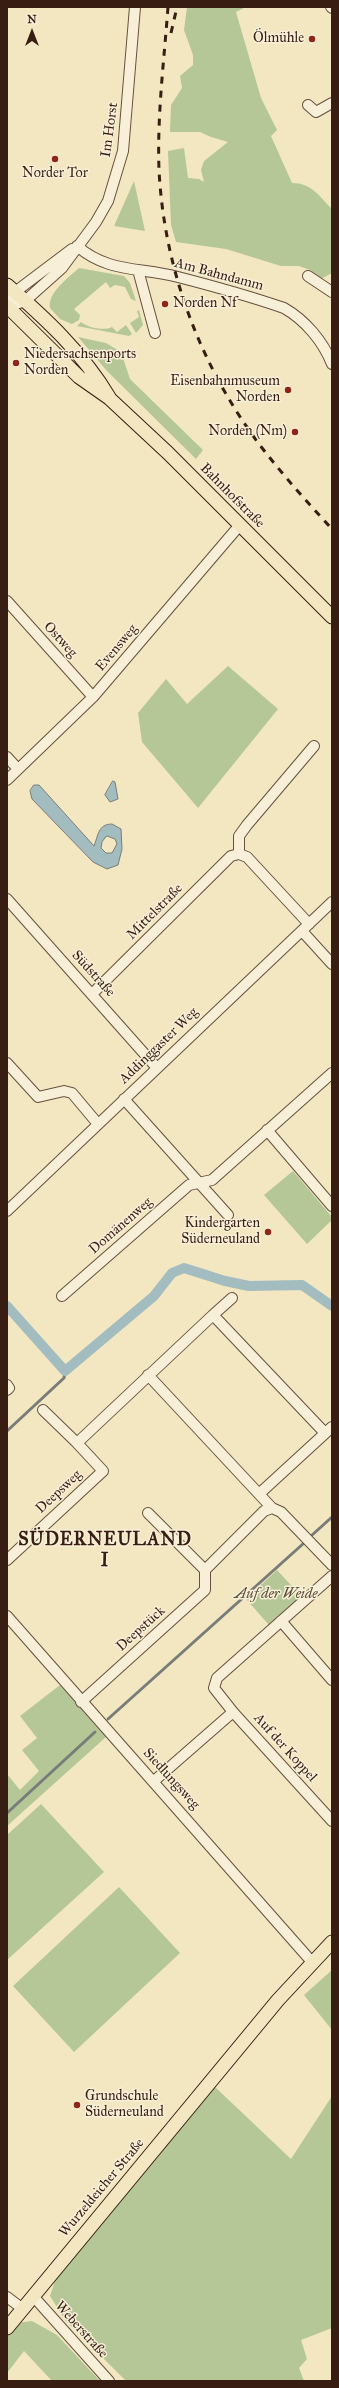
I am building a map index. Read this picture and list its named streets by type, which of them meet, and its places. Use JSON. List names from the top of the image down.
{
  "streets": {
    "main road": ["Bahnhofstraße", "Wurzeldeicher Straße"],
    "street": [
      "Im Horst",
      "Am Bahndamm",
      "Ostweg",
      "Evensweg",
      "Mittelstraße",
      "Südstraße",
      "Addinggaster Weg",
      "Domänenweg",
      "Deepsweg",
      "Deepstück",
      "Auf der Koppel",
      "Siedlungsweg",
      "Weberstraße"
    ]
  },
  "crossings": [
    ["Im Horst", "Am Bahndamm"],
    ["Im Horst", "Bahnhofstraße"],
    ["Bahnhofstraße", "Evensweg"],
    ["Ostweg", "Evensweg"],
    ["Mittelstraße", "Südstraße"],
    ["Südstraße", "Addinggaster Weg"],
    ["Deepstück", "Siedlungsweg"],
    ["Siedlungsweg", "Wurzeldeicher Straße"],
    ["Wurzeldeicher Straße", "Weberstraße"]
  ],
  "districts": ["SÜDERNEULAND I"],
  "parks": ["Auf der Weide"],
  "places": [
    "Ölmühle",
    "Norder Tor",
    "Norden Nf",
    "Niedersachsenports Norden",
    "Eisenbahnmuseum Norden",
    "Norden (Nm)",
    "Kindergarten Süderneuland",
    "Grundschule Süderneuland"
  ],
  "north": "top"
}
